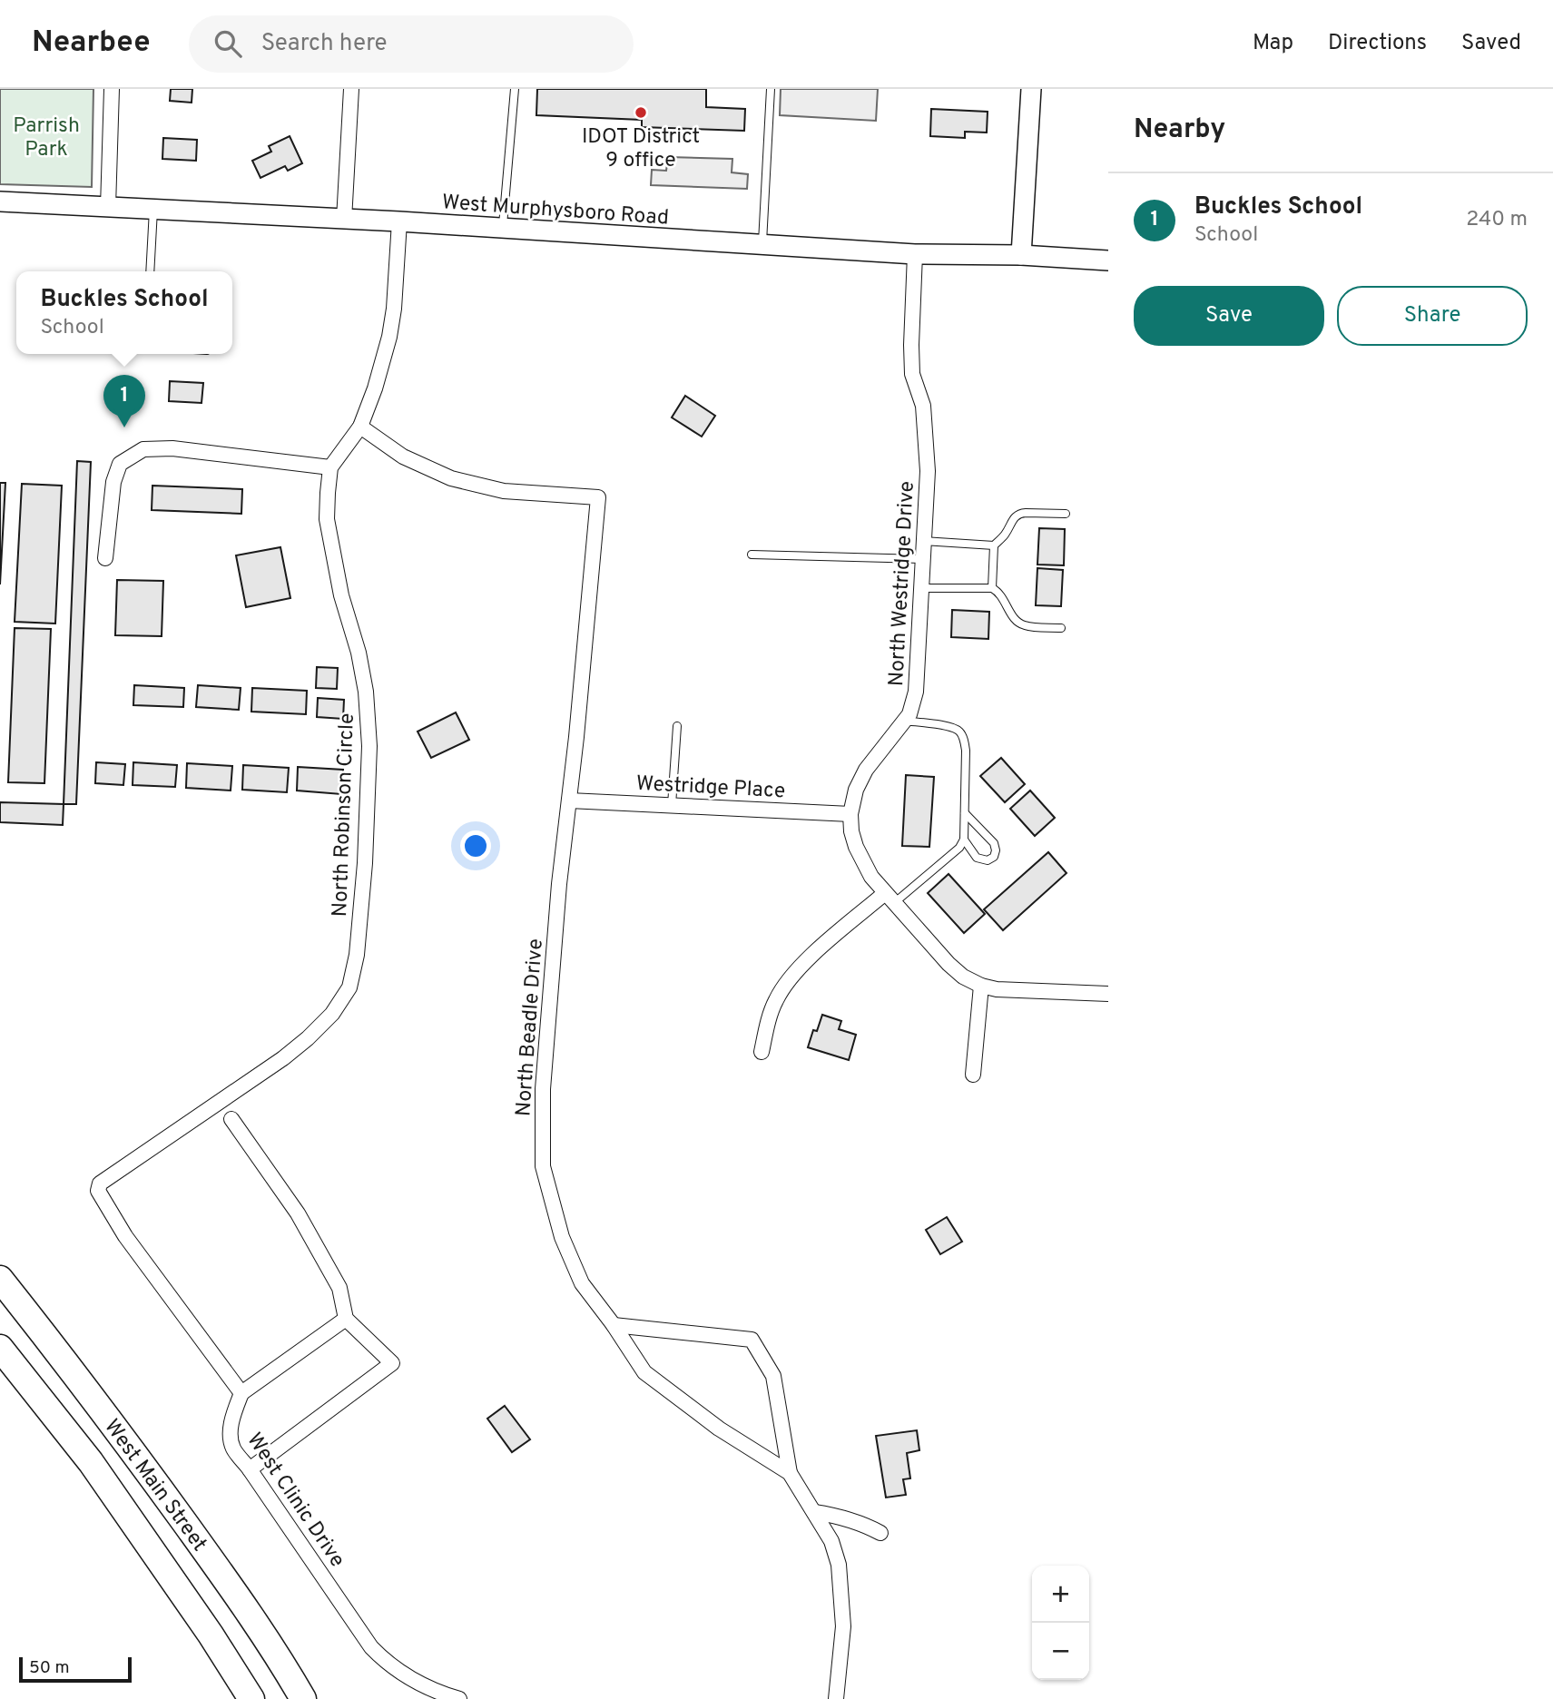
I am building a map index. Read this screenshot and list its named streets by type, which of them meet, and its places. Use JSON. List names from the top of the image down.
{
  "streets": {
    "highway": ["West Main Street"],
    "street": [
      "West Murphysboro Road",
      "North Westridge Drive",
      "Westridge Place",
      "North Robinson Circle",
      "North Beadle Drive",
      "West Clinic Drive"
    ]
  },
  "crossings": [
    ["West Murphysboro Road", "North Westridge Drive"],
    ["North Westridge Drive", "Westridge Place"],
    ["Westridge Place", "North Beadle Drive"],
    ["North Robinson Circle", "West Clinic Drive"]
  ],
  "parks": ["Parrish Park"],
  "places": ["IDOT District 9 office"],
  "scale_bar": "50 m",
  "page": {
    "header": "Nearbee",
    "search": "Search here",
    "nav": ["Map", "Directions", "Saved"],
    "heading": "Nearby",
    "list": [
      {
        "mark": "1",
        "name": "Buckles School",
        "note": "School",
        "value": "240 m"
      }
    ],
    "buttons": ["Save", "Share"],
    "popup": ["Buckles School", "School"],
    "pins": "1",
    "map_buttons": ["+", "−"],
    "scale": "50 m"
  }
}
